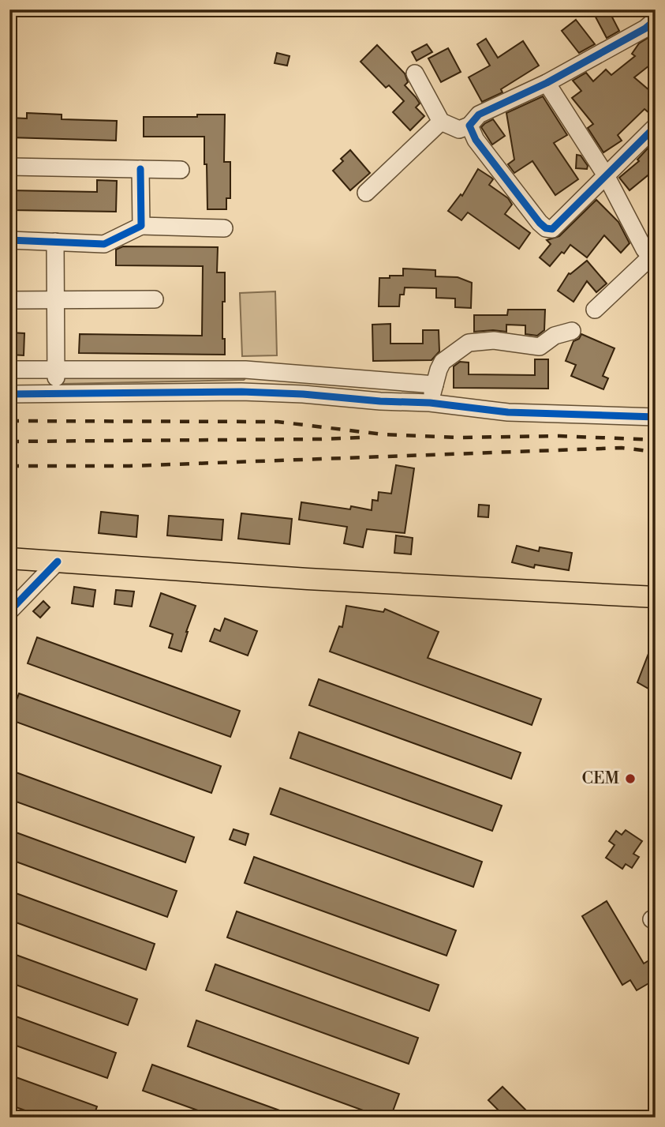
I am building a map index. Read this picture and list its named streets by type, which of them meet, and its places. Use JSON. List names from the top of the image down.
{
  "places": ["CEM"]
}
